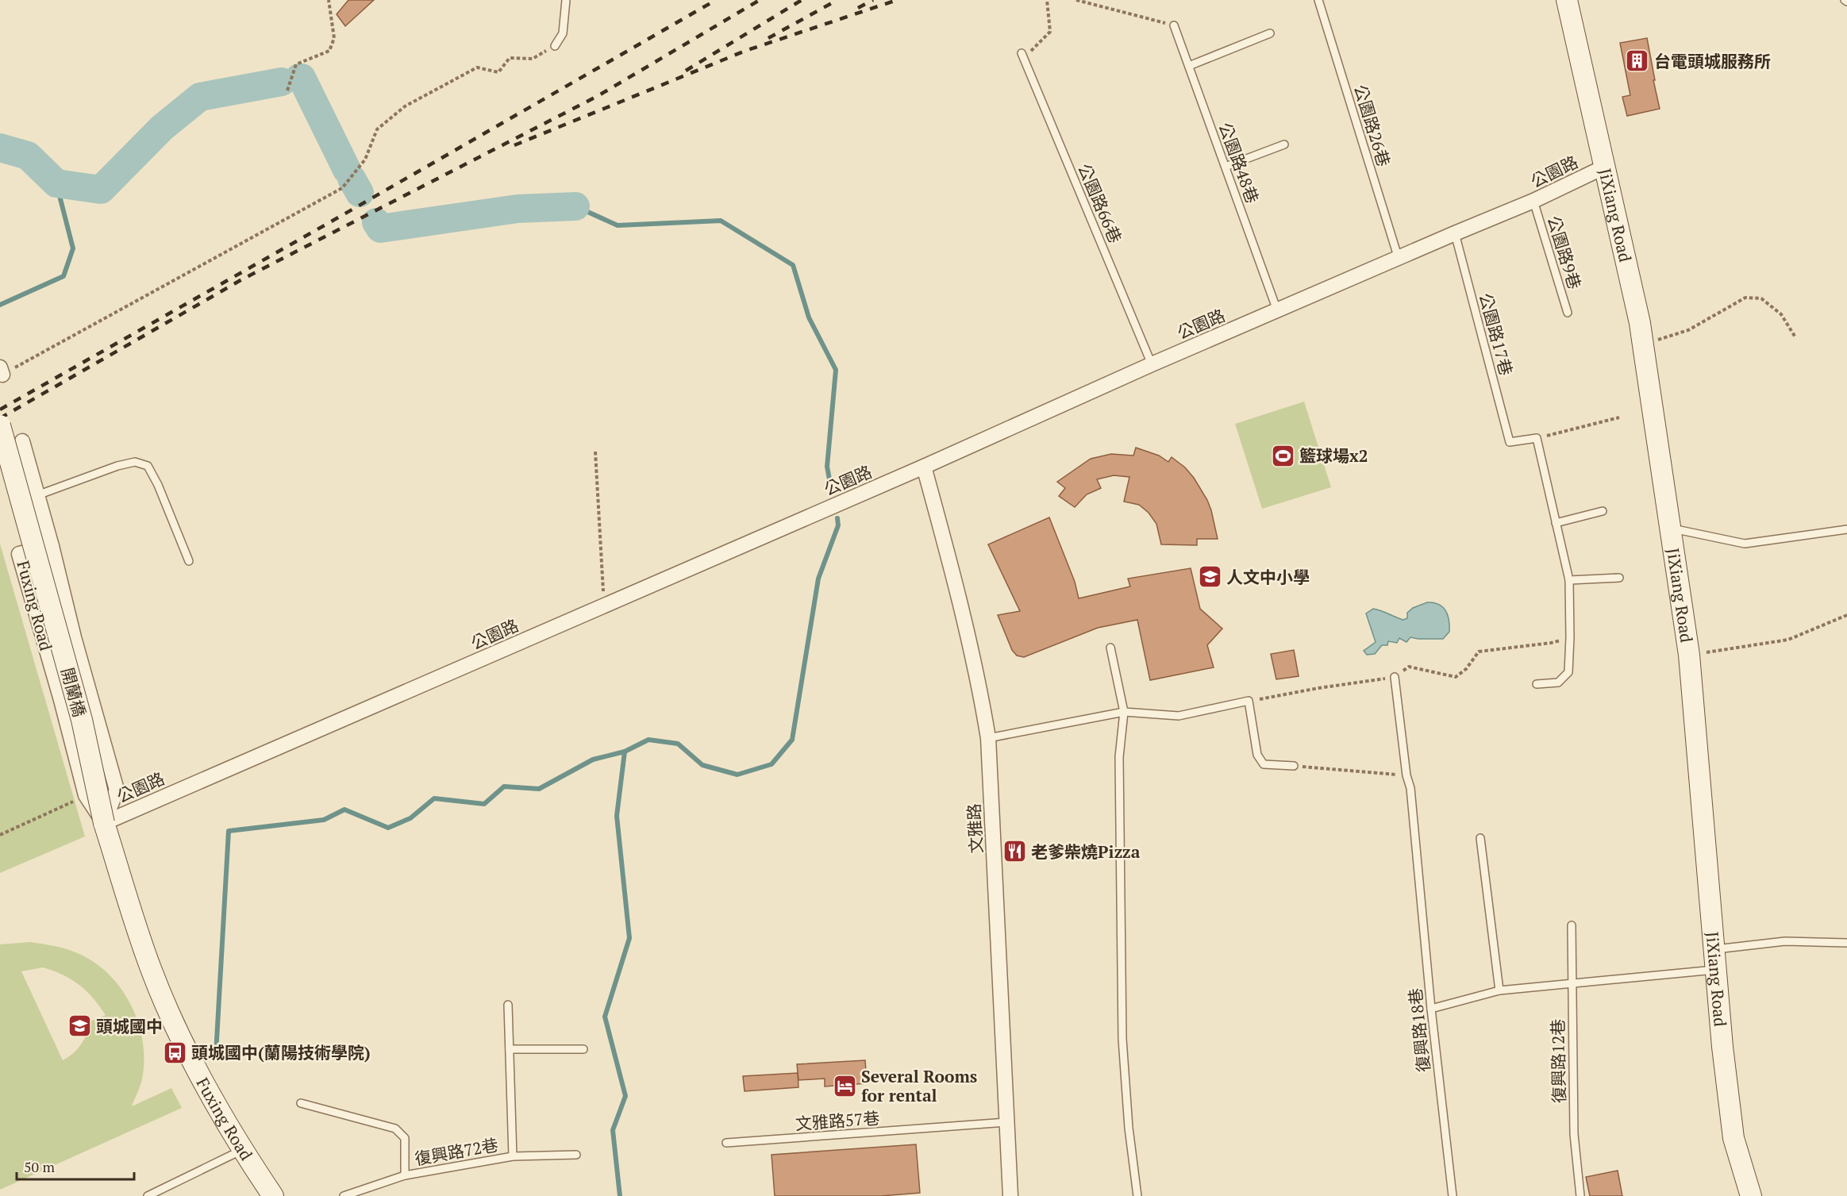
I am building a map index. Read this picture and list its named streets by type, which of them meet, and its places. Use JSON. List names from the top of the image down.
{
  "streets": {
    "street": [
      "公園路",
      "JiXiang Road",
      "Fuxing Road",
      "開蘭橋",
      "文雅路"
    ],
    "lane": [
      "公園路26巷",
      "公園路48巷",
      "公園路66巷",
      "公園路9巷",
      "公園路17巷",
      "復興路18巷",
      "復興路12巷",
      "文雅路57巷",
      "復興路72巷"
    ]
  },
  "crossings": [
    ["公園路26巷", "公園路"],
    ["公園路48巷", "公園路"],
    ["公園路", "公園路66巷"],
    ["公園路", "JiXiang Road"],
    ["公園路", "公園路9巷"],
    ["公園路", "公園路17巷"],
    ["公園路", "Fuxing Road"],
    ["公園路", "開蘭橋"],
    ["公園路", "文雅路"],
    ["Fuxing Road", "開蘭橋"],
    ["文雅路", "文雅路57巷"]
  ],
  "places": {
    "building": ["台電頭城服務所"],
    "sports": ["籃球場x2"],
    "school or university": ["人文中小學", "頭城國中"],
    "restaurant": ["老爹柴燒Pizza"],
    "bus stop": ["頭城國中(蘭陽技術學院)"],
    "hotel": ["Several Rooms for rental"]
  },
  "scale_bar": "50 m"
}
